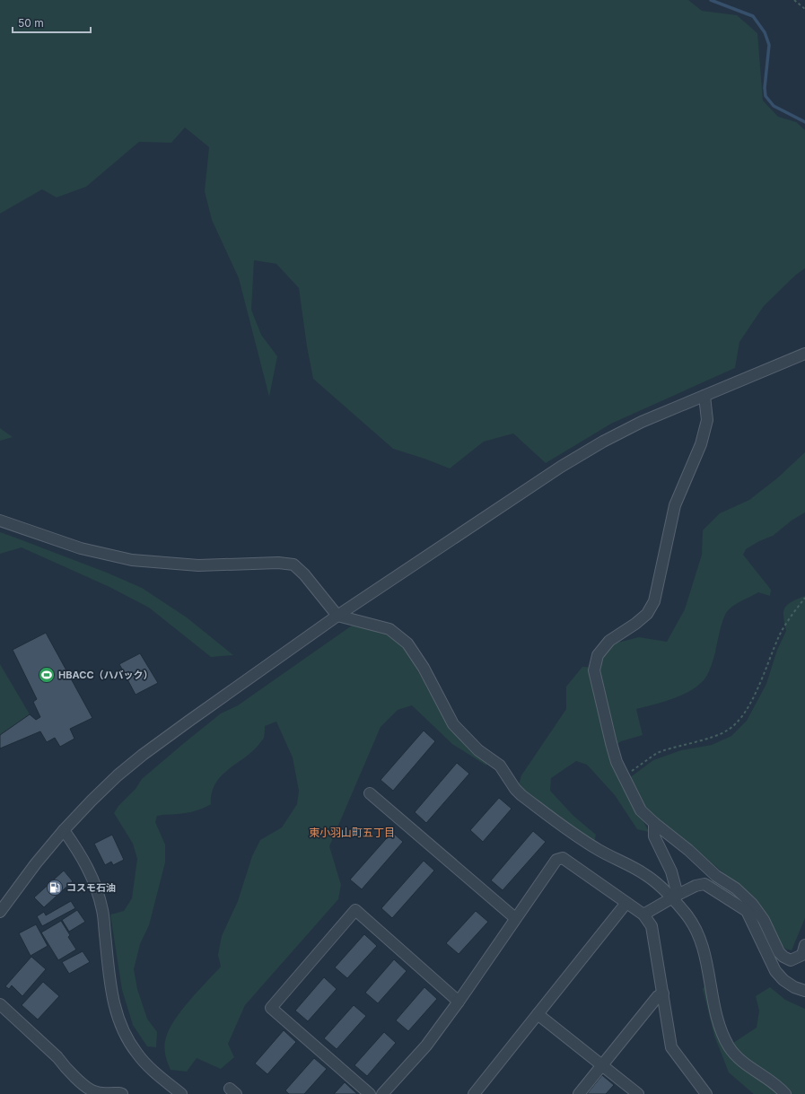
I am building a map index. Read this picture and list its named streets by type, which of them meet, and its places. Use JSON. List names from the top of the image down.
{
  "districts": ["東小羽山町五丁目"],
  "places": {
    "sports": ["HBACC（ハバック）"],
    "fuel station": ["コスモ石油"]
  },
  "scale_bar": "50 m"
}
